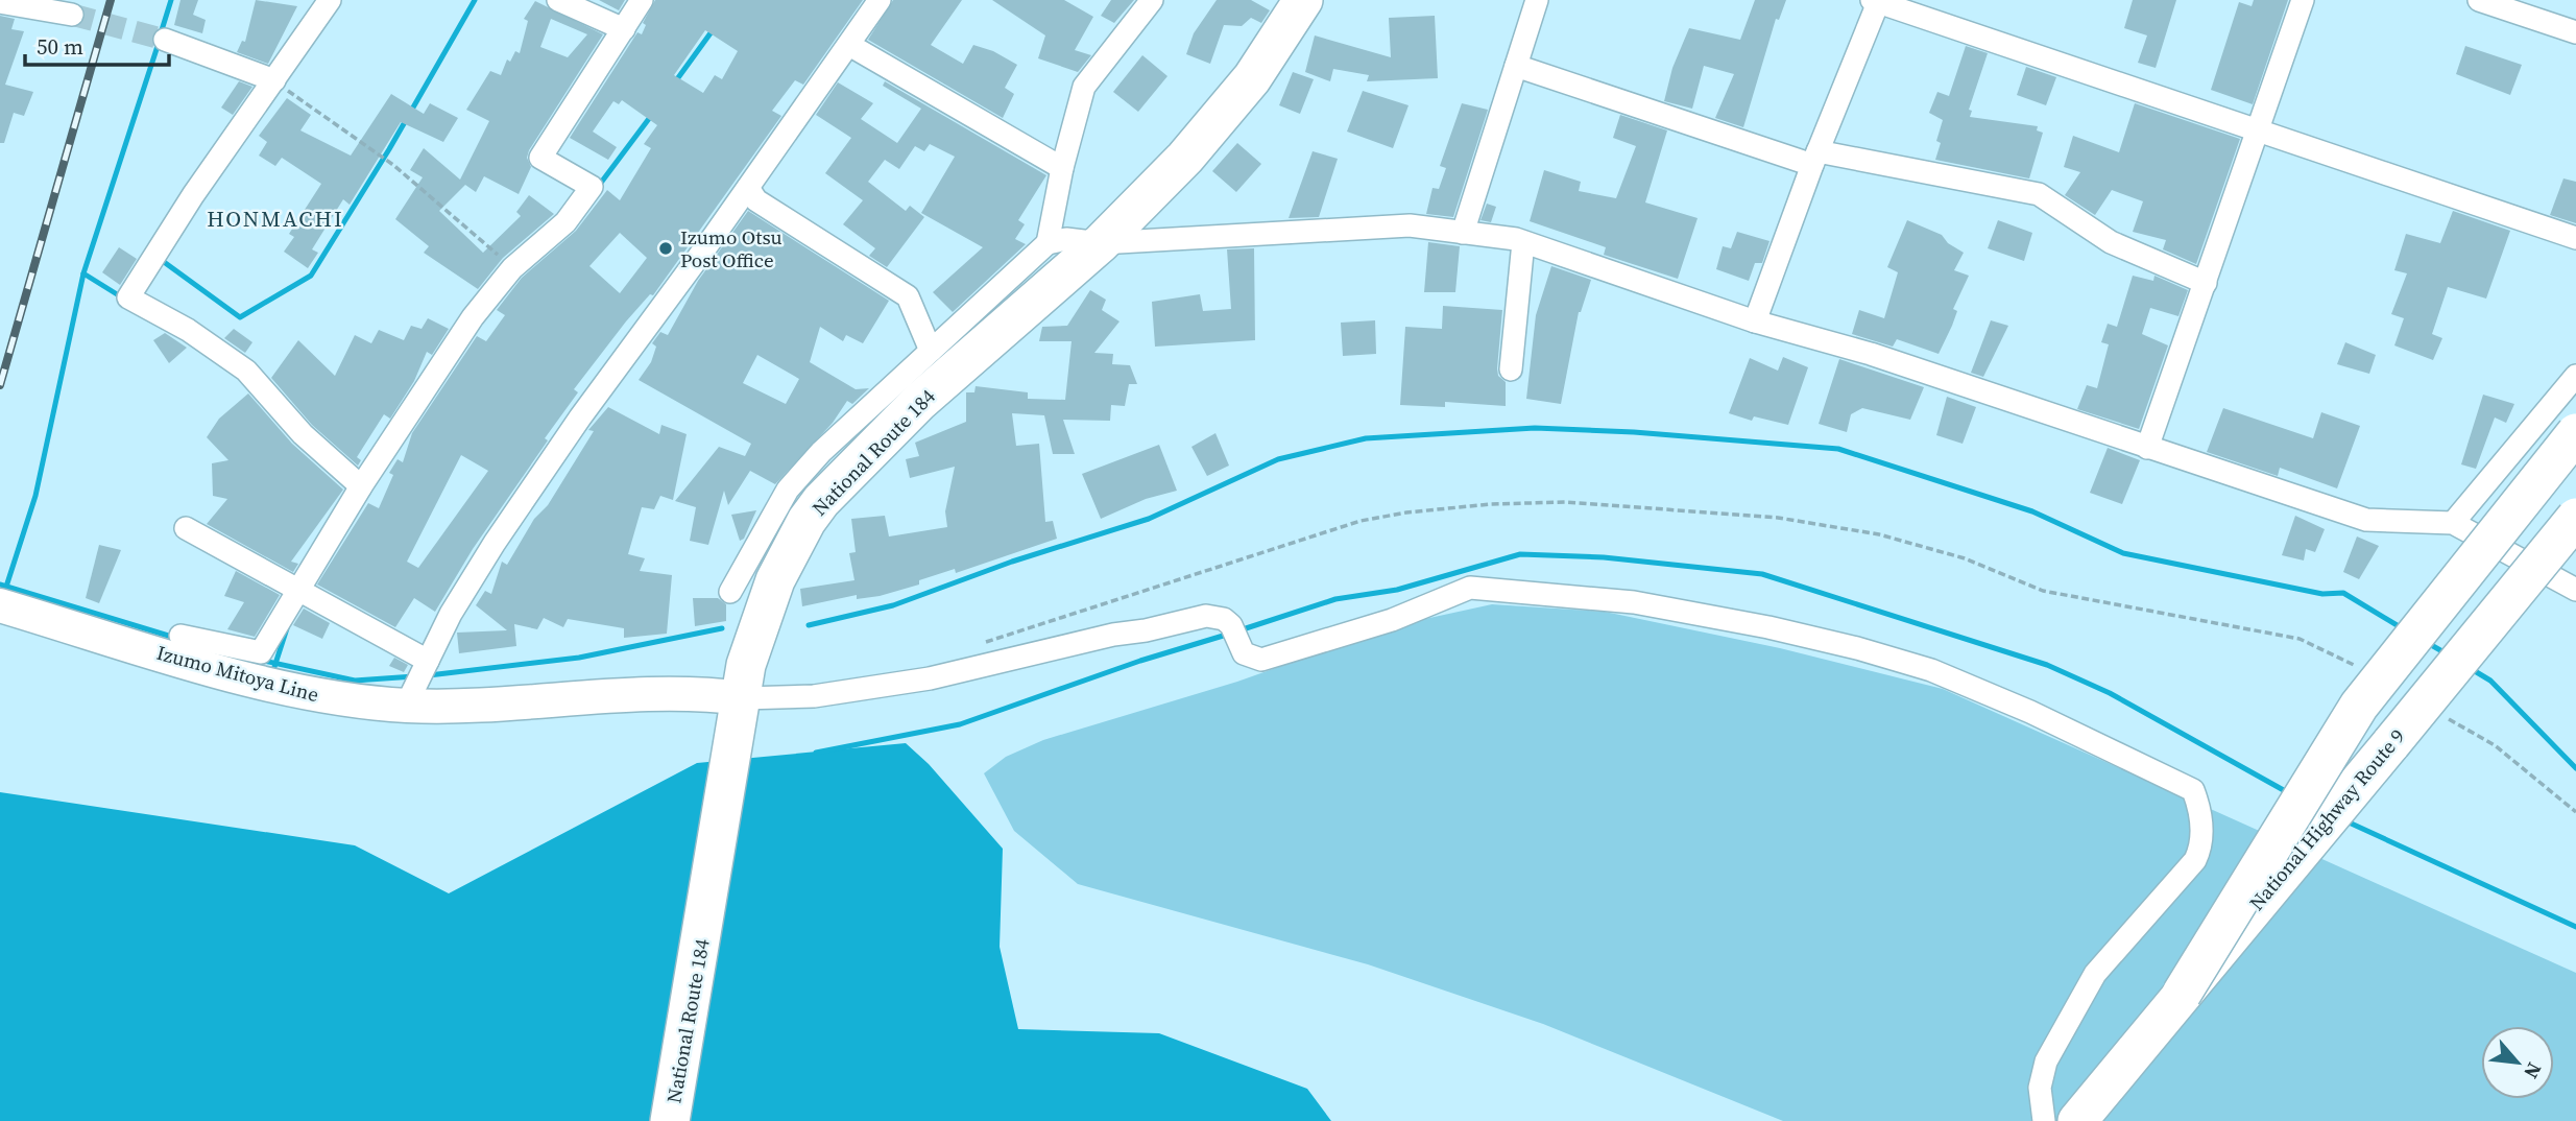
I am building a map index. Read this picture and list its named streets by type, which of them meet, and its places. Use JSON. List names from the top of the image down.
{
  "streets": {
    "highway": ["National Route 184", "National Highway Route 9"],
    "main road": ["Izumo Mitoya Line"]
  },
  "crossings": [
    ["National Route 184", "Izumo Mitoya Line"]
  ],
  "districts": ["HONMACHI"],
  "places": ["Izumo Otsu Post Office"],
  "scale_bar": "50 m",
  "north": "bottom right"
}
